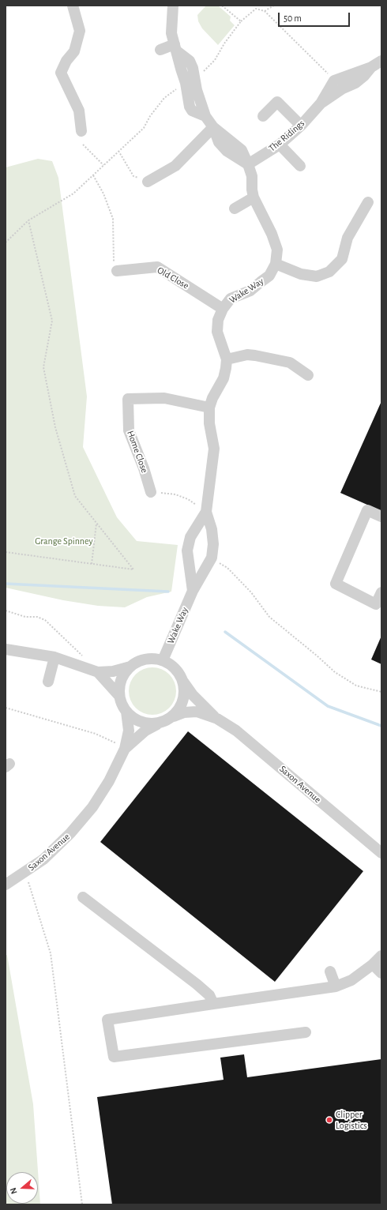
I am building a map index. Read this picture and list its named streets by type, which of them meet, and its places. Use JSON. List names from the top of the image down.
{
  "streets": {
    "street": [
      "The Ridings",
      "Old Close",
      "Wake Way",
      "Home Close",
      "Saxon Avenue"
    ]
  },
  "crossings": [
    ["The Ridings", "Wake Way"],
    ["Old Close", "Wake Way"],
    ["Wake Way", "Home Close"],
    ["Wake Way", "Saxon Avenue"]
  ],
  "parks": ["Grange Spinney"],
  "places": ["Clipper Logistics"],
  "scale_bar": "50 m",
  "north": "left"
}
